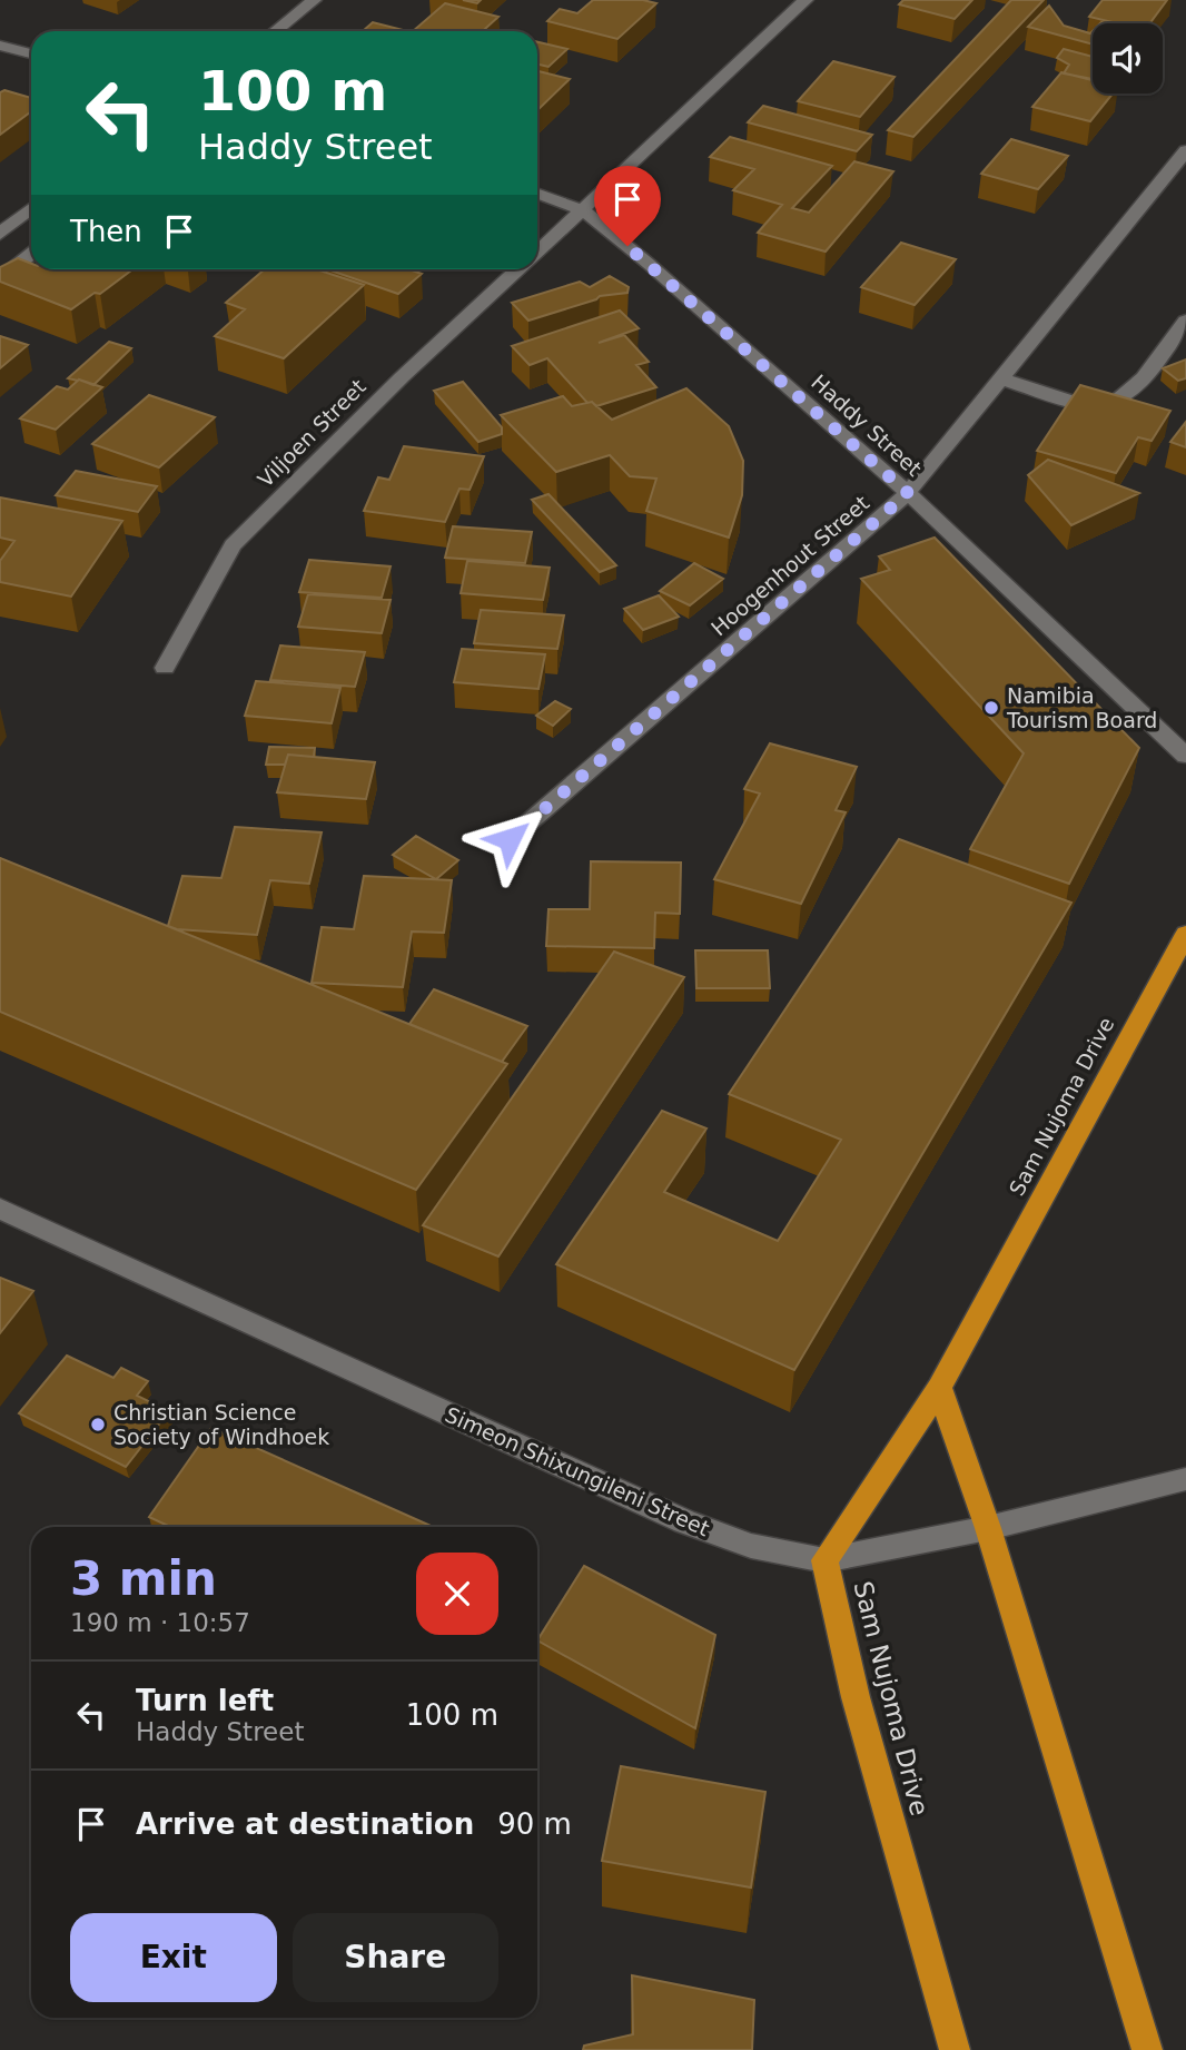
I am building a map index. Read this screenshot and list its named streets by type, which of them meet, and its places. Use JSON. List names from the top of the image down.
{
  "streets": {
    "highway": ["Sam Nujoma Drive"],
    "street": [
      "Haddy Street",
      "Viljoen Street",
      "Hoogenhout Street",
      "Simeon Shixungileni Street"
    ]
  },
  "crossings": [
    ["Haddy Street", "Viljoen Street"],
    ["Haddy Street", "Hoogenhout Street"],
    ["Sam Nujoma Drive", "Simeon Shixungileni Street"]
  ],
  "places": ["Namibia Tourism Board", "Christian Science Society of Windhoek"],
  "page": {
    "turn": ["100 m", "Haddy Street"],
    "then": "Then",
    "heading": ["3 min", "190 m · 10:57"],
    "list": [
      {
        "name": "Turn left",
        "note": "Haddy Street",
        "value": "100 m"
      },
      {
        "name": "Arrive at destination",
        "value": "90 m"
      }
    ],
    "buttons": ["Exit", "Share"]
  }
}
